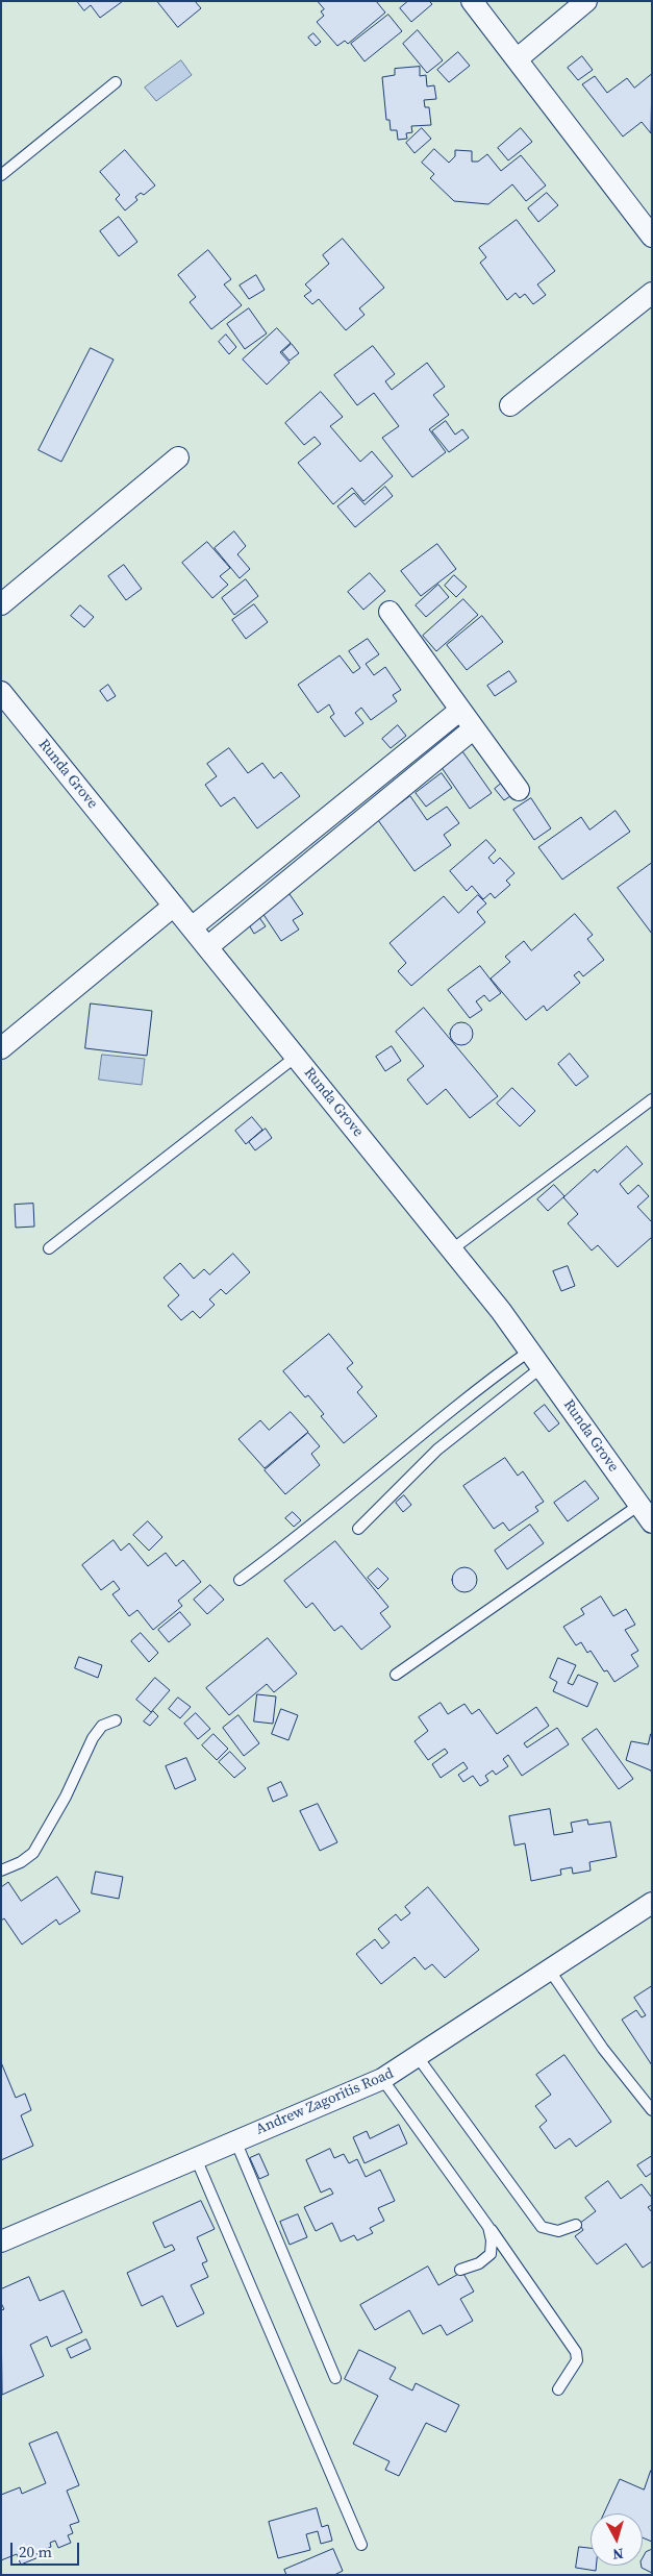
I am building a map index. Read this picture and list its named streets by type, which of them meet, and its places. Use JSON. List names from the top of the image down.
{
  "streets": {
    "street": ["Runda Grove", "Andrew Zagoritis Road"]
  },
  "scale_bar": "20 m",
  "north": "bottom"
}
